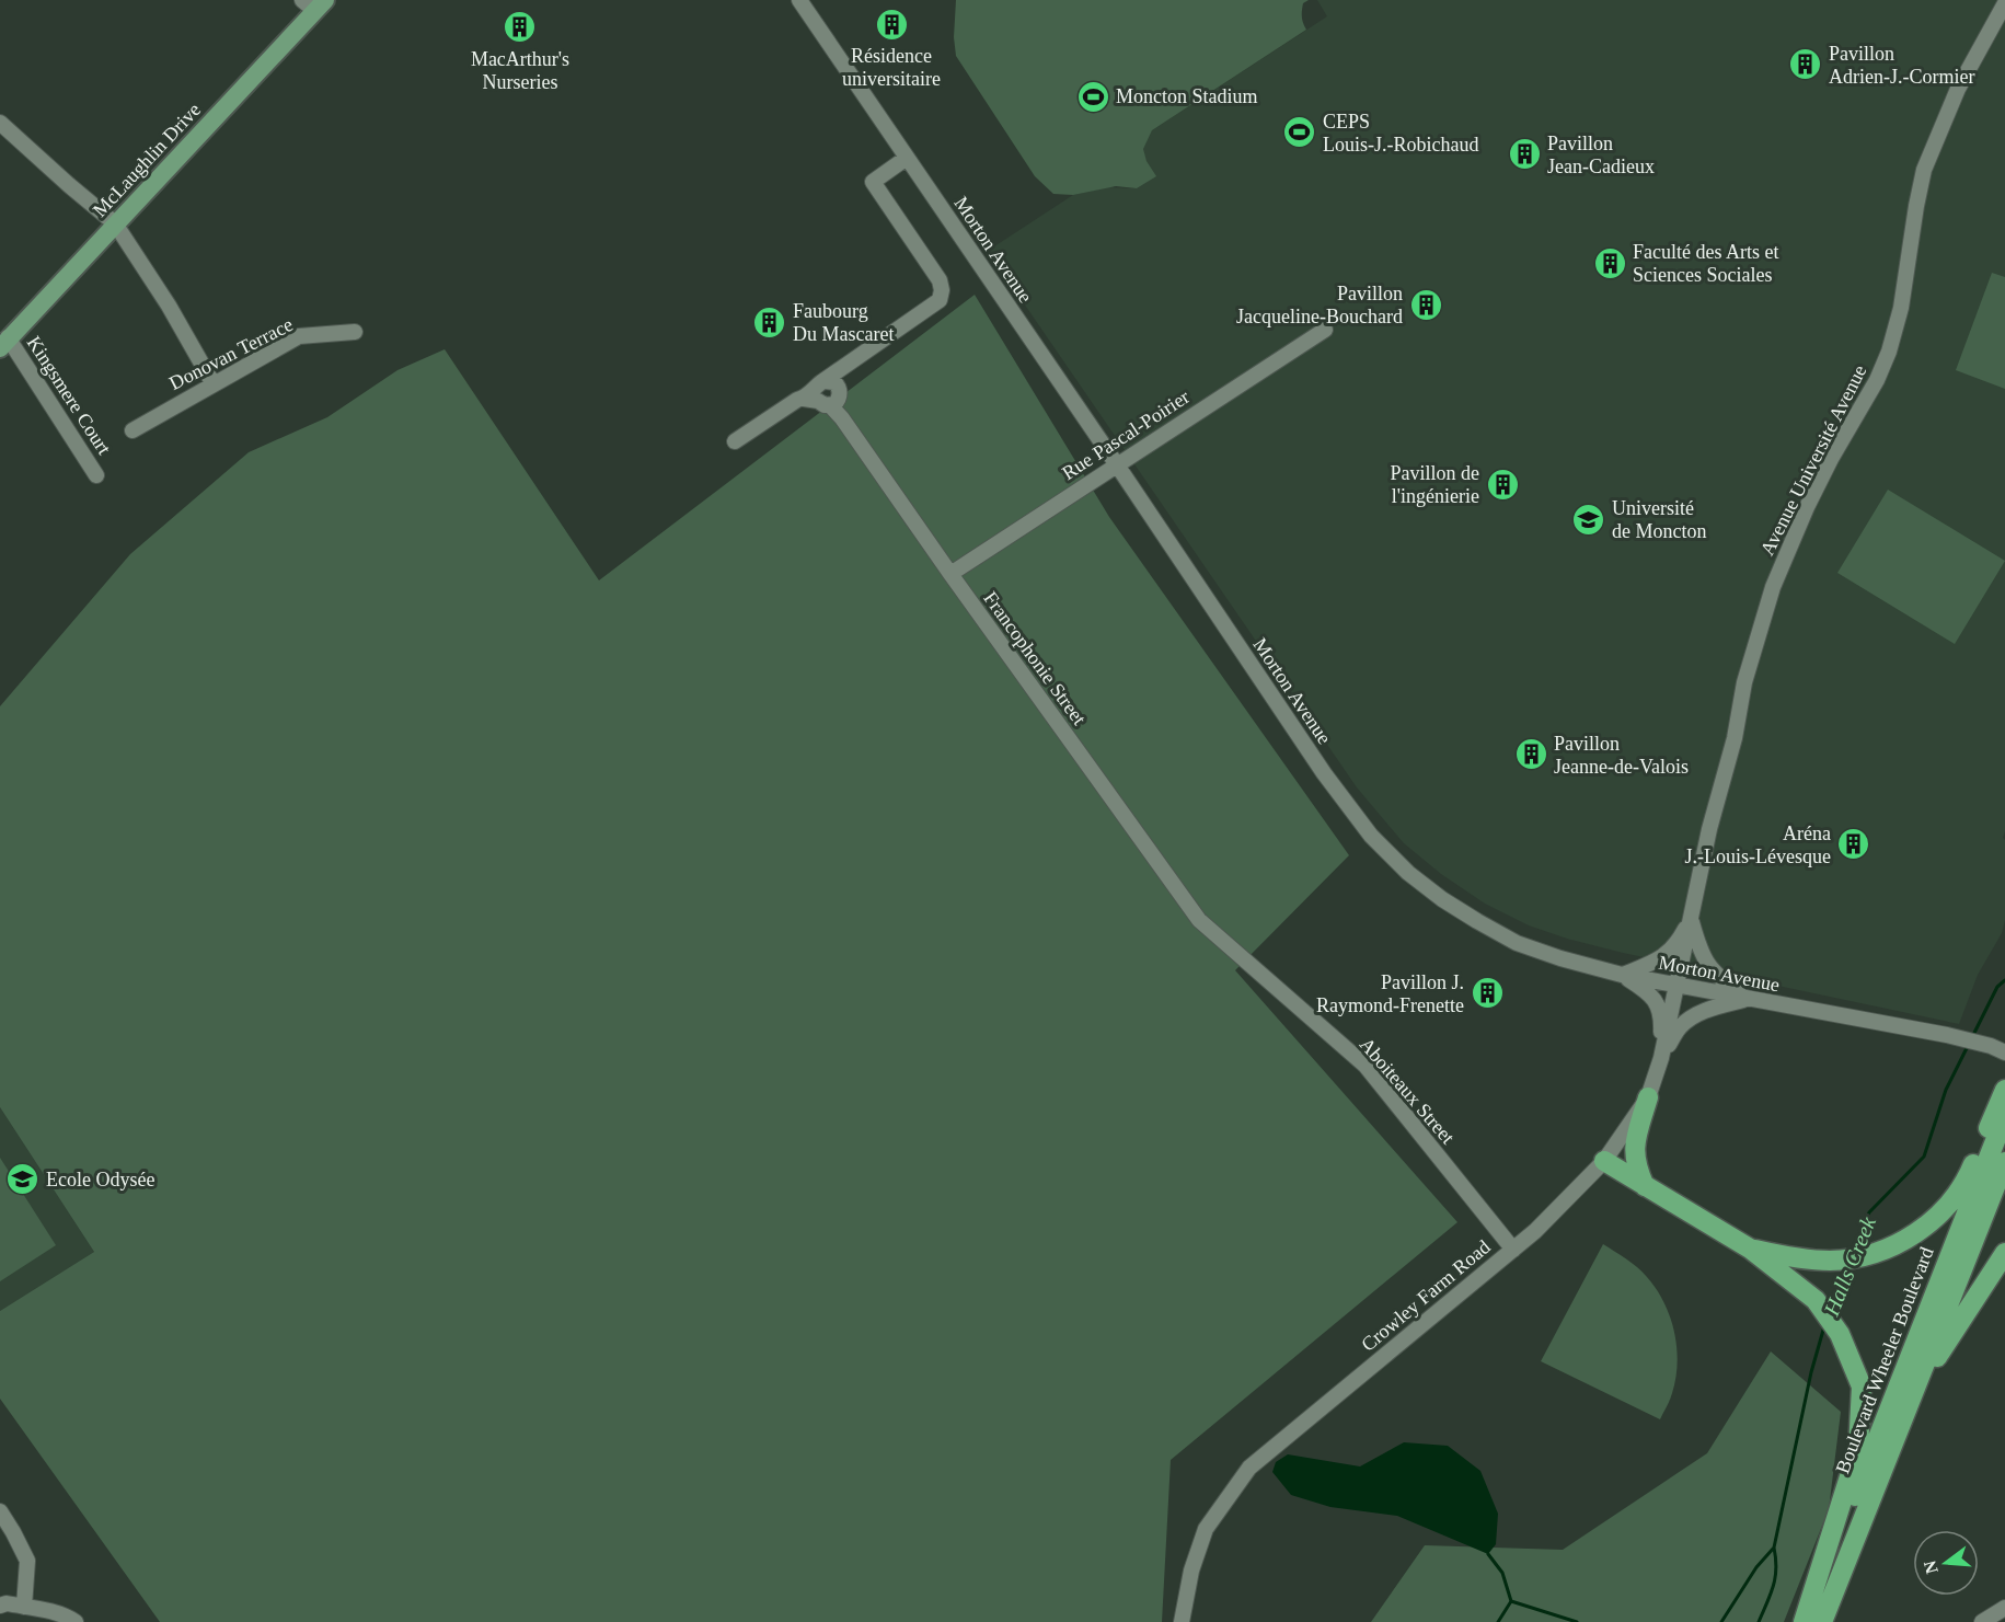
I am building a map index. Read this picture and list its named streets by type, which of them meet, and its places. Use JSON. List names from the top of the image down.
{
  "streets": {
    "highway": ["Boulevard Wheeler Boulevard"],
    "main road": ["McLaughlin Drive"],
    "street": [
      "Morton Avenue",
      "Donovan Terrace",
      "Kingsmere Court",
      "Rue Pascal-Poirier",
      "Avenue Université Avenue",
      "Francophonie Street",
      "Aboiteaux Street",
      "Crowley Farm Road"
    ]
  },
  "crossings": [
    ["McLaughlin Drive", "Kingsmere Court"],
    ["Morton Avenue", "Rue Pascal-Poirier"],
    ["Morton Avenue", "Avenue Université Avenue"],
    ["Morton Avenue", "Crowley Farm Road"],
    ["Rue Pascal-Poirier", "Francophonie Street"],
    ["Avenue Université Avenue", "Crowley Farm Road"],
    ["Francophonie Street", "Aboiteaux Street"],
    ["Aboiteaux Street", "Crowley Farm Road"]
  ],
  "water": ["Halls Creek"],
  "places": {
    "building": [
      "Résidence universitaire",
      "MacArthur's Nurseries",
      "Pavillon Adrien-J.-Cormier",
      "Pavillon Jean-Cadieux",
      "Faculté des Arts et Sciences Sociales",
      "Pavillon Jacqueline-Bouchard",
      "Faubourg Du Mascaret",
      "Pavillon de l'ingénierie",
      "Pavillon Jeanne-de-Valois",
      "Aréna J.-Louis-Lévesque",
      "Pavillon J. Raymond-Frenette"
    ],
    "sports": ["Moncton Stadium", "CEPS Louis-J.-Robichaud"],
    "school or university": ["Université de Moncton", "Ecole Odysée"]
  },
  "north": "left"
}
